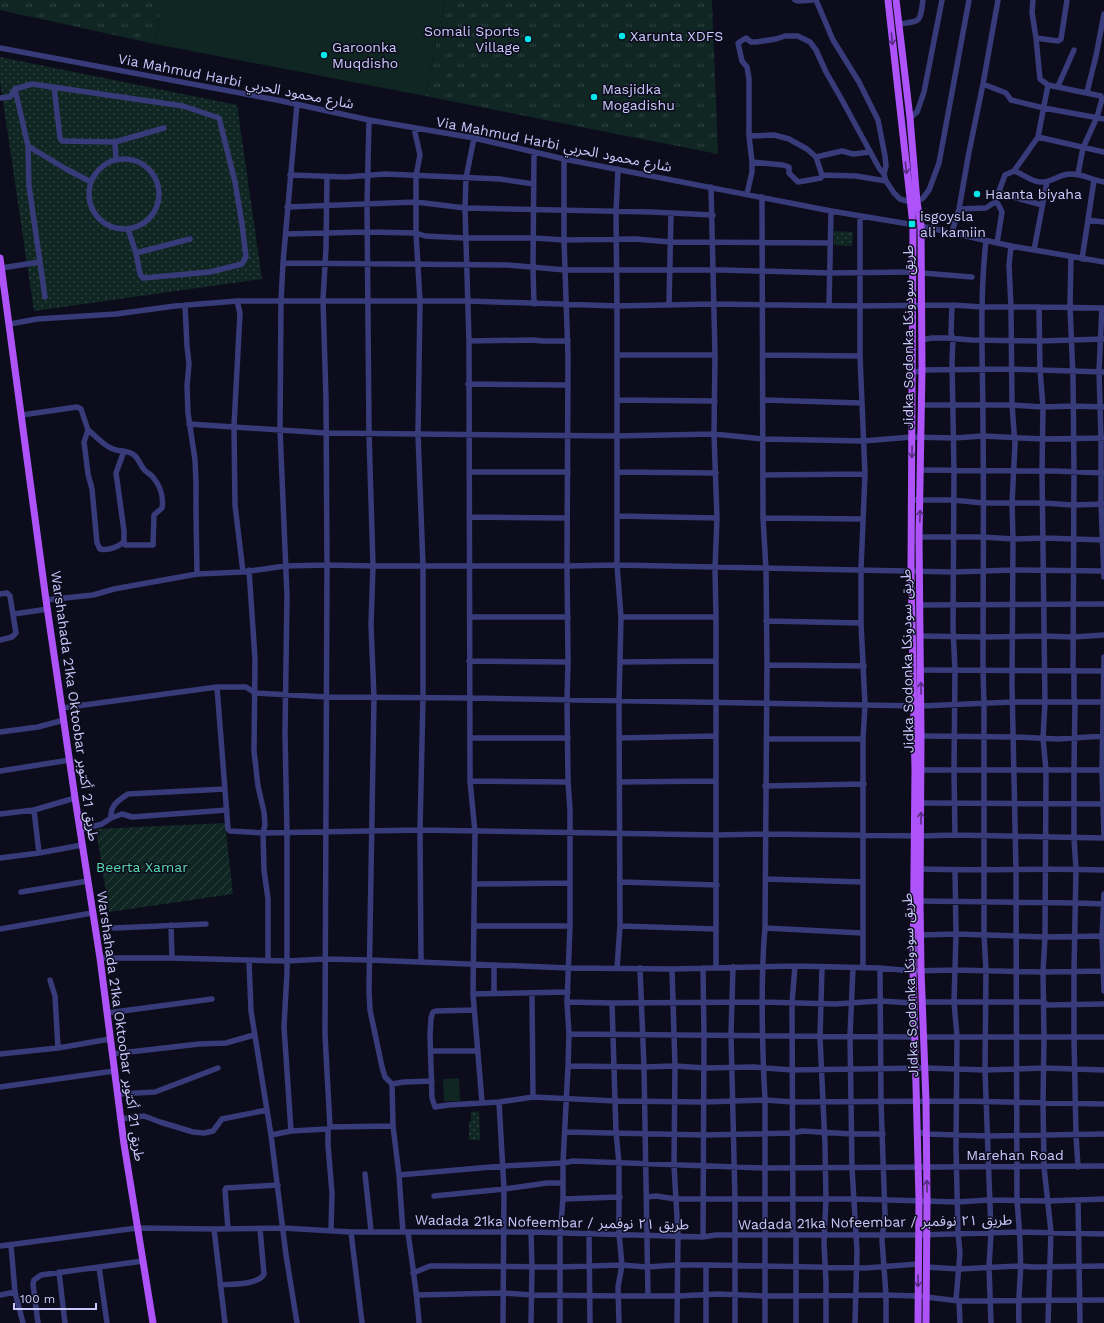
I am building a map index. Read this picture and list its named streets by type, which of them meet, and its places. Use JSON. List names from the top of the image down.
{
  "streets": {
    "main road": ["Jidka Sodonka طريق سودونكا", "Warshahada 21ka Oktoobar طريق 21 أكتوبر"],
    "street": ["Via Mahmud Harbi شارع محمود الحربي", "Marehan Road", "Wadada 21ka Nofeembar / طريق ٢١ نوفمبر"]
  },
  "crossings": [
    ["Via Mahmud Harbi شارع محمود الحربي", "Jidka Sodonka طريق سودونكا"],
    ["Jidka Sodonka طريق سودونكا", "Marehan Road"],
    ["Jidka Sodonka طريق سودونكا", "Wadada 21ka Nofeembar / طريق ٢١ نوفمبر"],
    ["Warshahada 21ka Oktoobar طريق 21 أكتوبر", "Wadada 21ka Nofeembar / طريق ٢١ نوفمبر"]
  ],
  "parks": ["Beerta Xamar"],
  "places": {
    "other": [
      "Xarunta XDFS",
      "Somali Sports Village",
      "Garoonka Muqdisho",
      "Masjidka Mogadishu",
      "Haanta biyaha"
    ],
    "transit": ["isgoysla ali kamiin"]
  },
  "scale_bar": "100 m"
}
